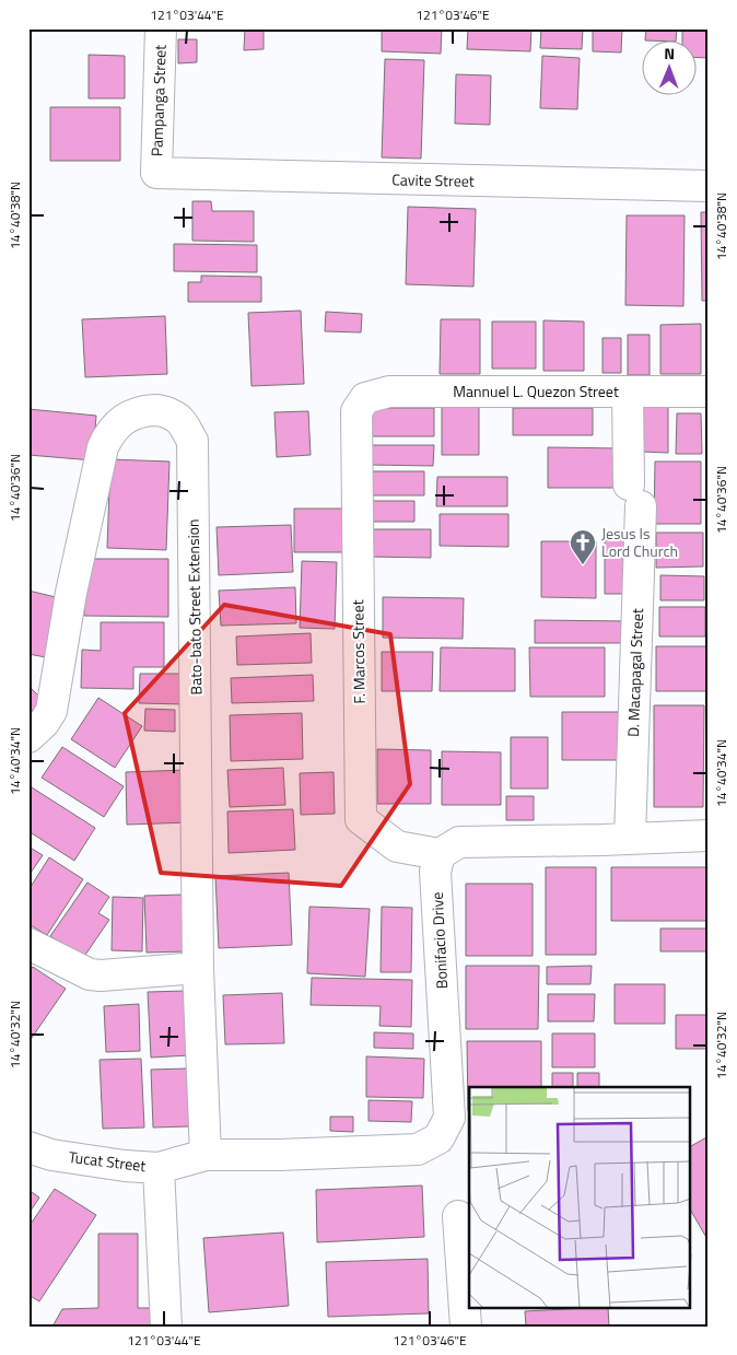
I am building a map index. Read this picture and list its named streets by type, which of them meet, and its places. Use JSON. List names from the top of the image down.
{
  "streets": {
    "street": [
      "Pampanga Street",
      "Cavite Street",
      "Mannuel L. Quezon Street",
      "Bato-bato Street Extension",
      "F. Marcos Street",
      "D. Macapagal Street",
      "Bonifacio Drive",
      "Tucat Street"
    ]
  },
  "crossings": [
    ["Pampanga Street", "Cavite Street"],
    ["Mannuel L. Quezon Street", "F. Marcos Street"],
    ["Mannuel L. Quezon Street", "D. Macapagal Street"],
    ["Bato-bato Street Extension", "Tucat Street"],
    ["F. Marcos Street", "Bonifacio Drive"],
    ["Bonifacio Drive", "Tucat Street"]
  ],
  "places": {
    "church": ["Jesus Is Lord Church"]
  },
  "north": "top",
  "coordinates": [
    "121°03'44\"E",
    "121°03'46\"E",
    "14°40'38\"N",
    "14°40'36\"N",
    "14°40'34\"N",
    "14°40'32\"N"
  ]
}
